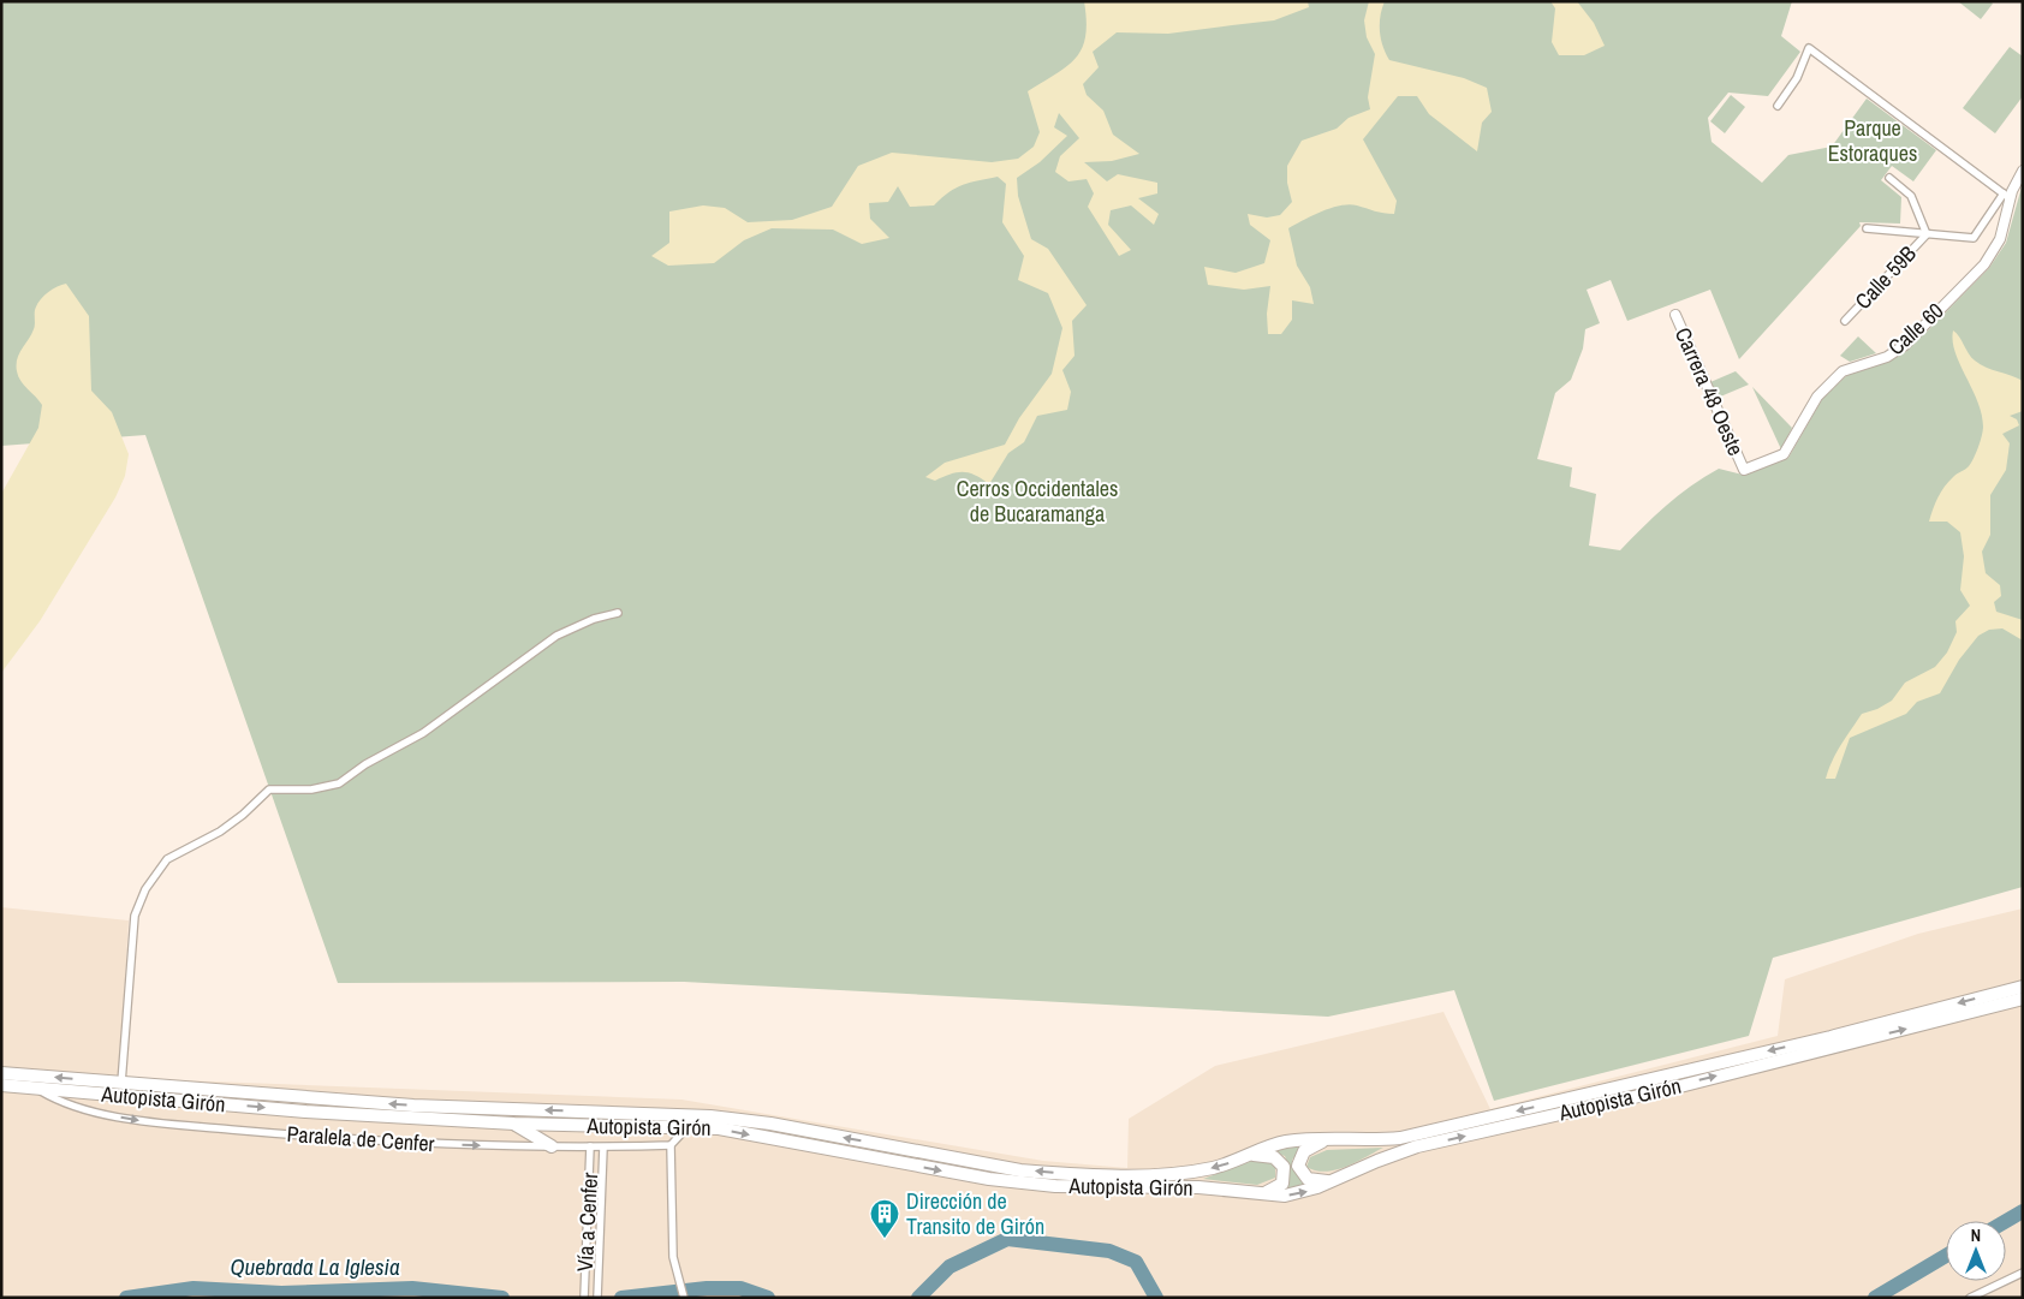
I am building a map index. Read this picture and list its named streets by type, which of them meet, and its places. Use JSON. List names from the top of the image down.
{
  "streets": {
    "highway": ["Autopista Girón"],
    "street": [
      "Calle 59B",
      "Calle 60",
      "Carrera 48 Oeste",
      "Paralela de Cenfer",
      "Vía a Cenfer"
    ]
  },
  "crossings": [
    ["Calle 60", "Carrera 48 Oeste"],
    ["Autopista Girón", "Paralela de Cenfer"],
    ["Paralela de Cenfer", "Vía a Cenfer"]
  ],
  "one_way": ["Paralela de Cenfer"],
  "water": ["Quebrada La Iglesia"],
  "parks": ["Parque Estoraques", "Cerros Occidentales de Bucaramanga"],
  "places": {
    "building": ["Dirección de Transito de Girón"]
  },
  "north": "top"
}
